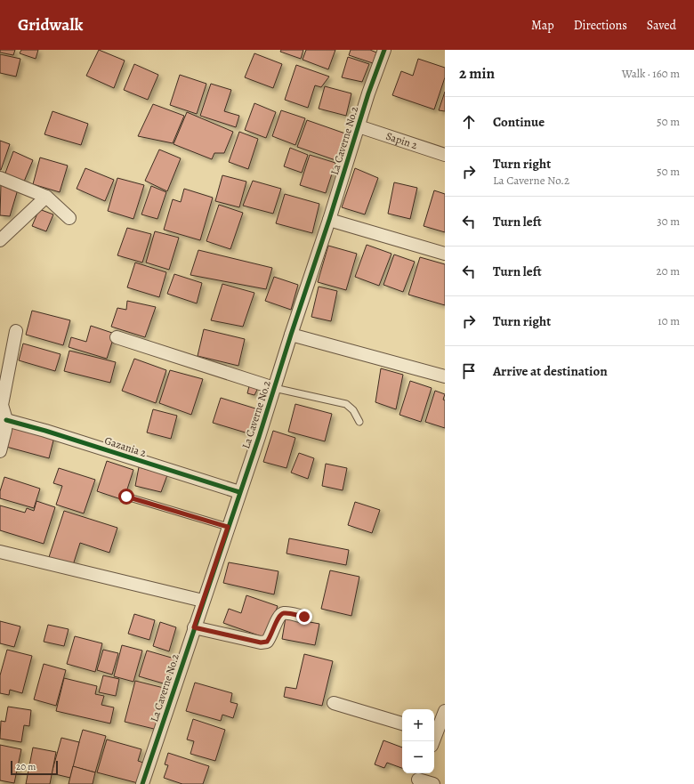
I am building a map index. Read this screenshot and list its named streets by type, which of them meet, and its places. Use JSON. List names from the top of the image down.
{
  "streets": {
    "street": ["La Caverne No.2", "Sapin 2", "Gazania 2"]
  },
  "crossings": [
    ["La Caverne No.2", "Sapin 2"],
    ["La Caverne No.2", "Gazania 2"]
  ],
  "scale_bar": "20 m",
  "page": {
    "header": "Gridwalk",
    "nav": ["Map", "Directions", "Saved"],
    "heading": ["2 min", "Walk · 160 m"],
    "list": [
      ["Continue", "50 m"],
      ["Turn right", "La Caverne No.2", "50 m"],
      ["Turn left", "30 m"],
      ["Turn left", "20 m"],
      ["Turn right", "10 m"],
      "Arrive at destination"
    ],
    "map_buttons": ["+", "−"],
    "scale": "20 m"
  }
}
